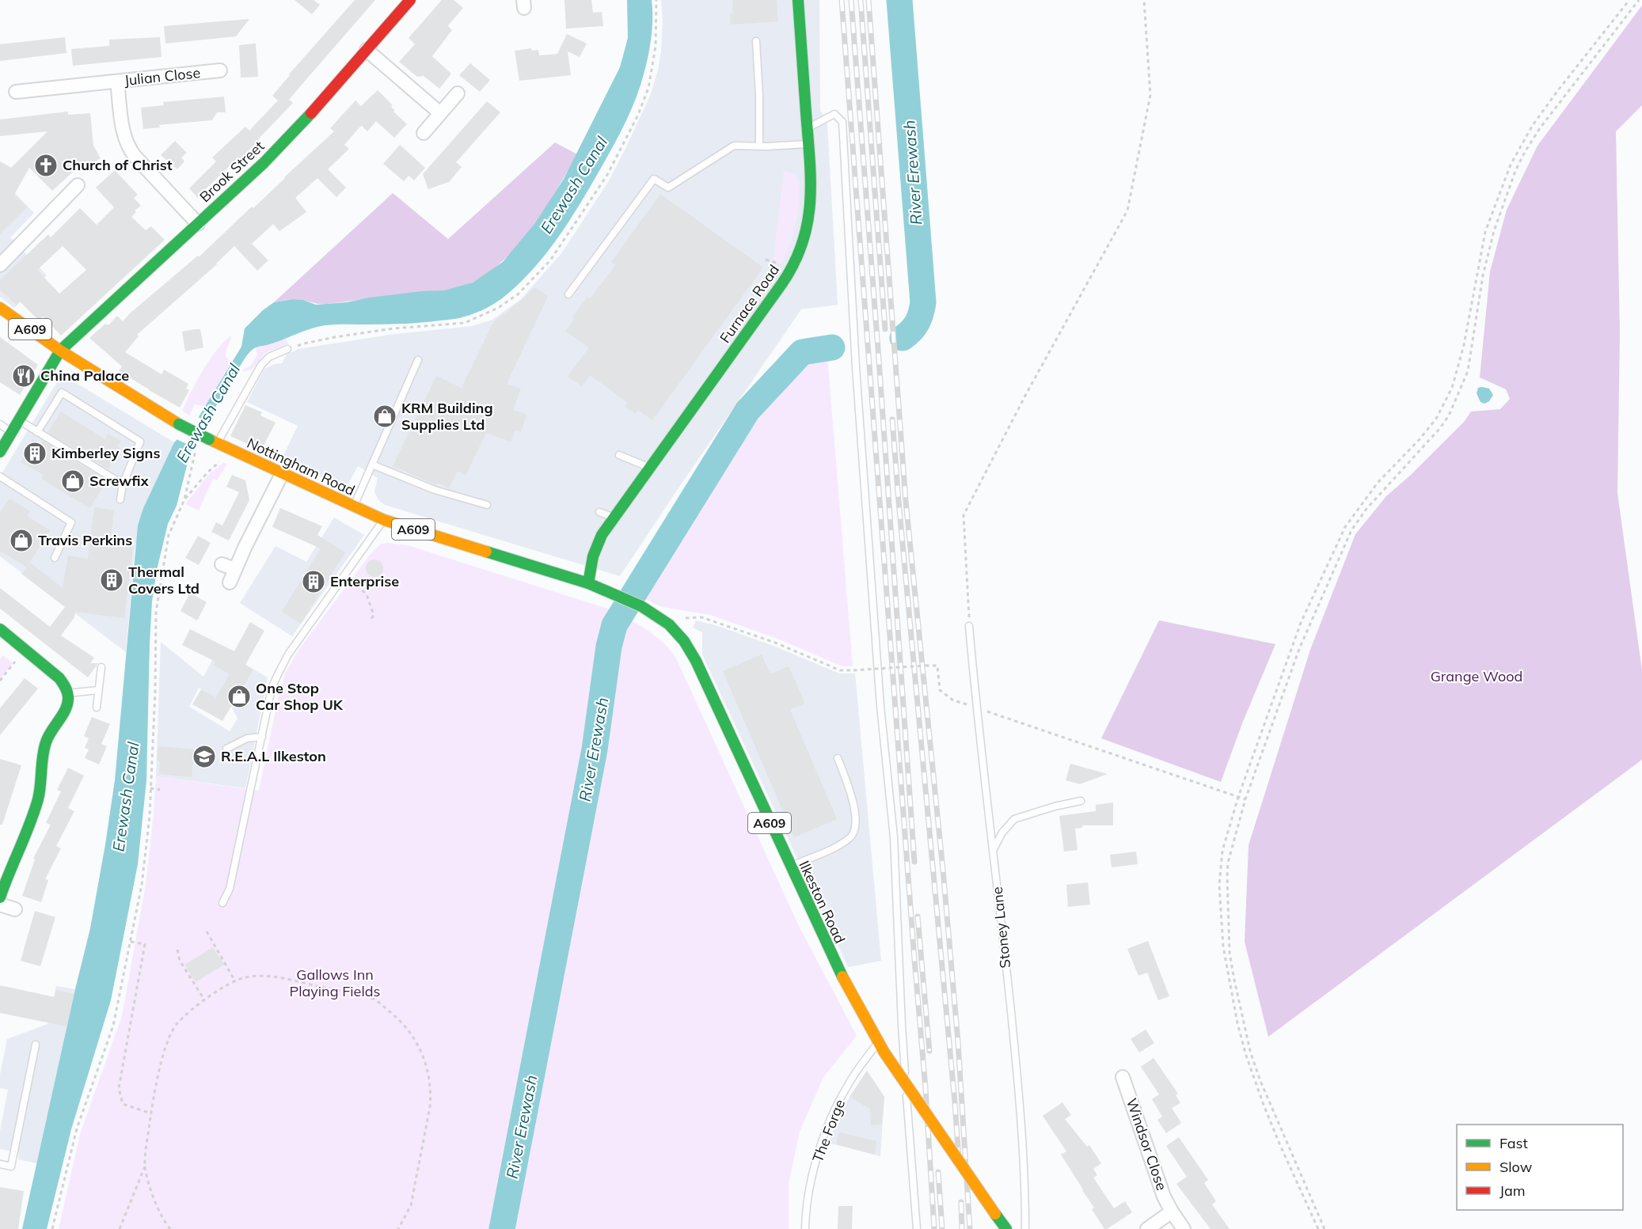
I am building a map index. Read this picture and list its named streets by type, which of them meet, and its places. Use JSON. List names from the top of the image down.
{
  "streets": {
    "street": [
      "Julian Close",
      "Brook Street",
      "Furnace Road",
      "A609",
      "Nottingham Road",
      "Ilkeston Road",
      "Windsor Close"
    ],
    "lane": ["Stoney Lane", "The Forge"]
  },
  "crossings": [
    ["Julian Close", "Brook Street"],
    ["Brook Street", "Nottingham Road"],
    ["Furnace Road", "Nottingham Road"],
    ["Nottingham Road", "Ilkeston Road"],
    ["Ilkeston Road", "The Forge"]
  ],
  "water": ["River Erewash", "Erewash Canal"],
  "parks": ["Grange Wood", "Gallows Inn Playing Fields"],
  "places": {
    "church": ["Church of Christ"],
    "restaurant": ["China Palace"],
    "shop": [
      "KRM Building Supplies Ltd",
      "Screwfix",
      "Travis Perkins",
      "One Stop Car Shop UK"
    ],
    "building": ["Kimberley Signs", "Thermal Covers Ltd", "Enterprise"],
    "school or university": ["R.E.A.L Ilkeston"]
  },
  "legend": ["Fast", "Slow", "Jam"]
}
